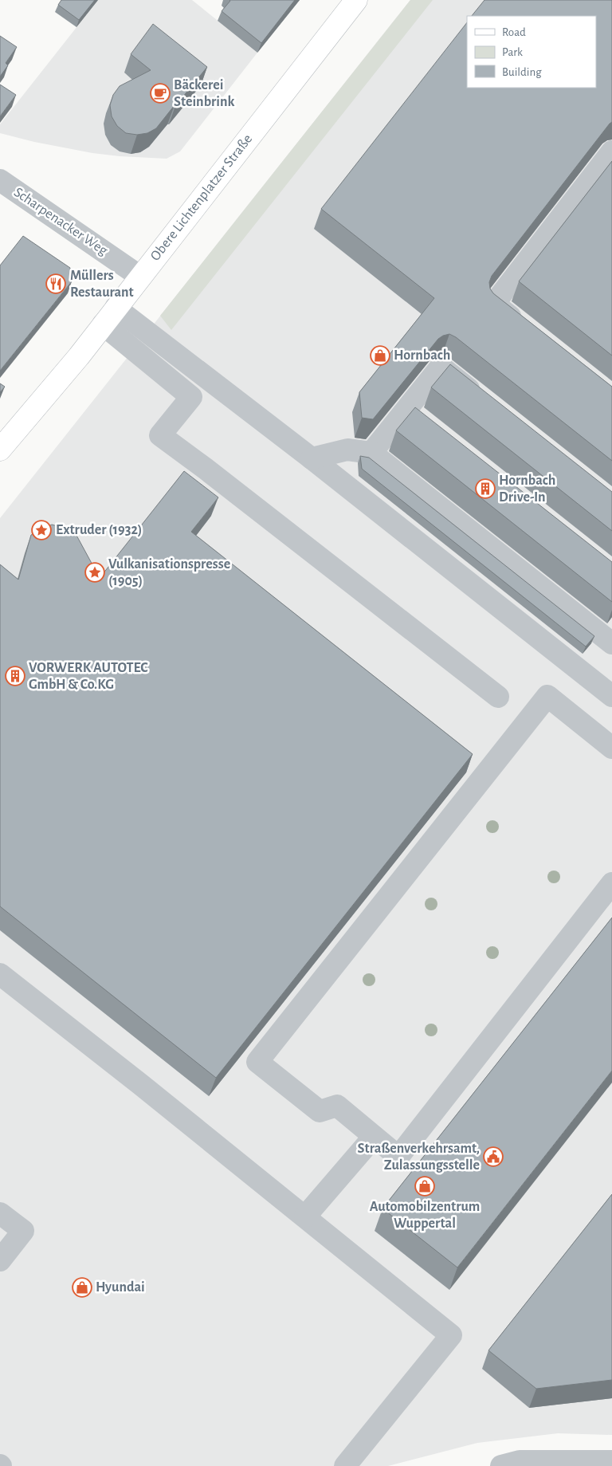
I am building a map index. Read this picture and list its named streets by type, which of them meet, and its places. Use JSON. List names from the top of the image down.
{
  "streets": {
    "main road": ["Obere Lichtenplatzer Straße"],
    "street": ["Scharpenacker Weg"]
  },
  "crossings": [
    ["Obere Lichtenplatzer Straße", "Scharpenacker Weg"]
  ],
  "places": {
    "cafe": ["Bäckerei Steinbrink"],
    "restaurant": ["Müllers Restaurant"],
    "shop": ["Hornbach", "Automobilzentrum Wuppertal", "Hyundai"],
    "building": ["Hornbach Drive-In", "VORWERK AUTOTEC GmbH & Co.KG"],
    "place": ["Extruder (1932)", "Vulkanisationspresse (1905)"],
    "public building": ["Straßenverkehrsamt, Zulassungsstelle"]
  },
  "legend": ["Road", "Park", "Building"]
}
